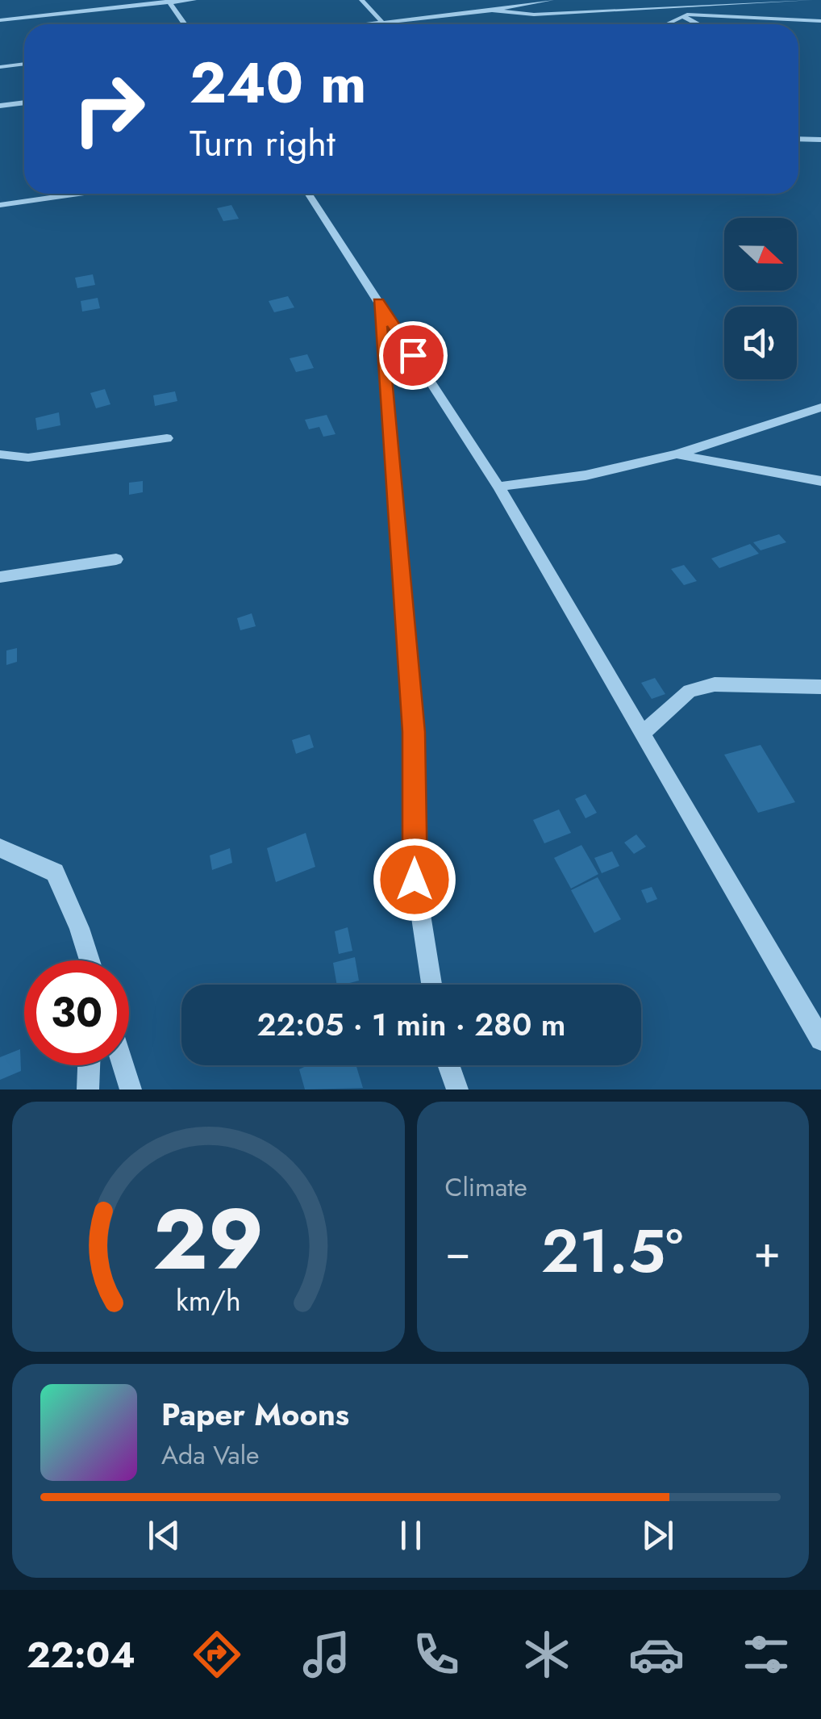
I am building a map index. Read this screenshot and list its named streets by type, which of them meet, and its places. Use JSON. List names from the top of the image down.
{
  "north": "right",
  "page": {
    "turn": ["240 m", "Turn right"],
    "limit": "30",
    "trip": "22:05 · 1 min · 280 m",
    "tile": "Climate",
    "heat": ["−", "21.5°", "+"],
    "song": ["Paper Moons", "Ada Vale"],
    "tabs": "22:04",
    "gauge": ["29", "km/h"]
  }
}
